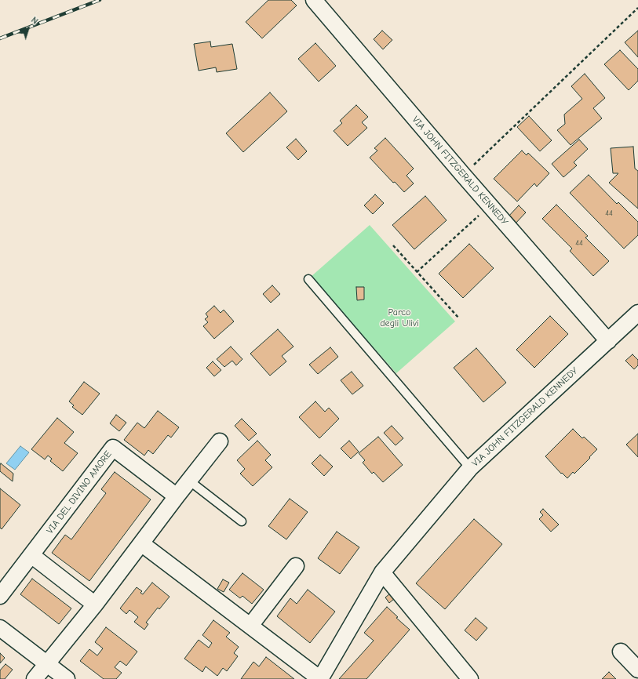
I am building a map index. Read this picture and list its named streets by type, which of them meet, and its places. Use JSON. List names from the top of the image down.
{
  "streets": {
    "street": ["VIA JOHN FITZGERALD KENNEDY", "VIA DEL DIVINO AMORE"]
  },
  "parks": ["Parco degli Ulivi"],
  "house_numbers": ["44", "44"],
  "north": "top right"
}
